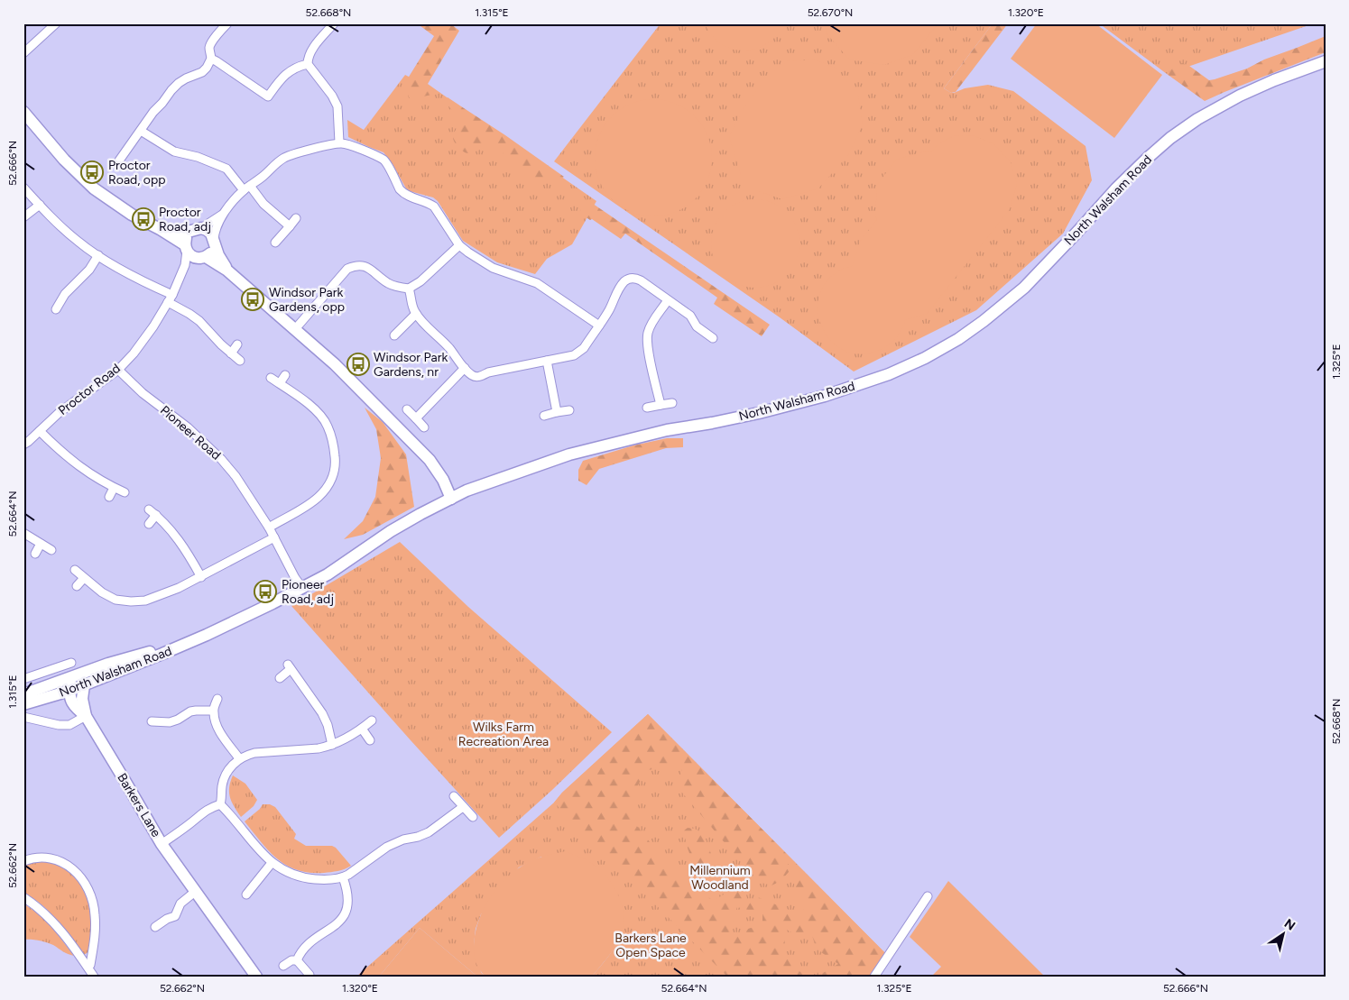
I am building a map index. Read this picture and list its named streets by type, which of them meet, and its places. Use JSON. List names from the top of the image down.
{
  "streets": {
    "main road": ["North Walsham Road", "Barkers Lane"],
    "street": ["Proctor Road", "Pioneer Road"]
  },
  "crossings": [
    ["North Walsham Road", "Pioneer Road"],
    ["North Walsham Road", "Barkers Lane"],
    ["Proctor Road", "Pioneer Road"]
  ],
  "parks": ["Wilks Farm Recreation Area", "Millennium Woodland", "Barkers Lane Open Space"],
  "places": {
    "bus stop": [
      "Proctor Road, opp",
      "Proctor Road, adj",
      "Windsor Park Gardens, opp",
      "Windsor Park Gardens, nr",
      "Pioneer Road, adj"
    ]
  },
  "north": "top right",
  "coordinates": [
    "52.668°N",
    "1.315°E",
    "52.670°N",
    "1.320°E",
    "52.666°N",
    "1.325°E",
    "52.664°N",
    "52.662°N"
  ]
}
